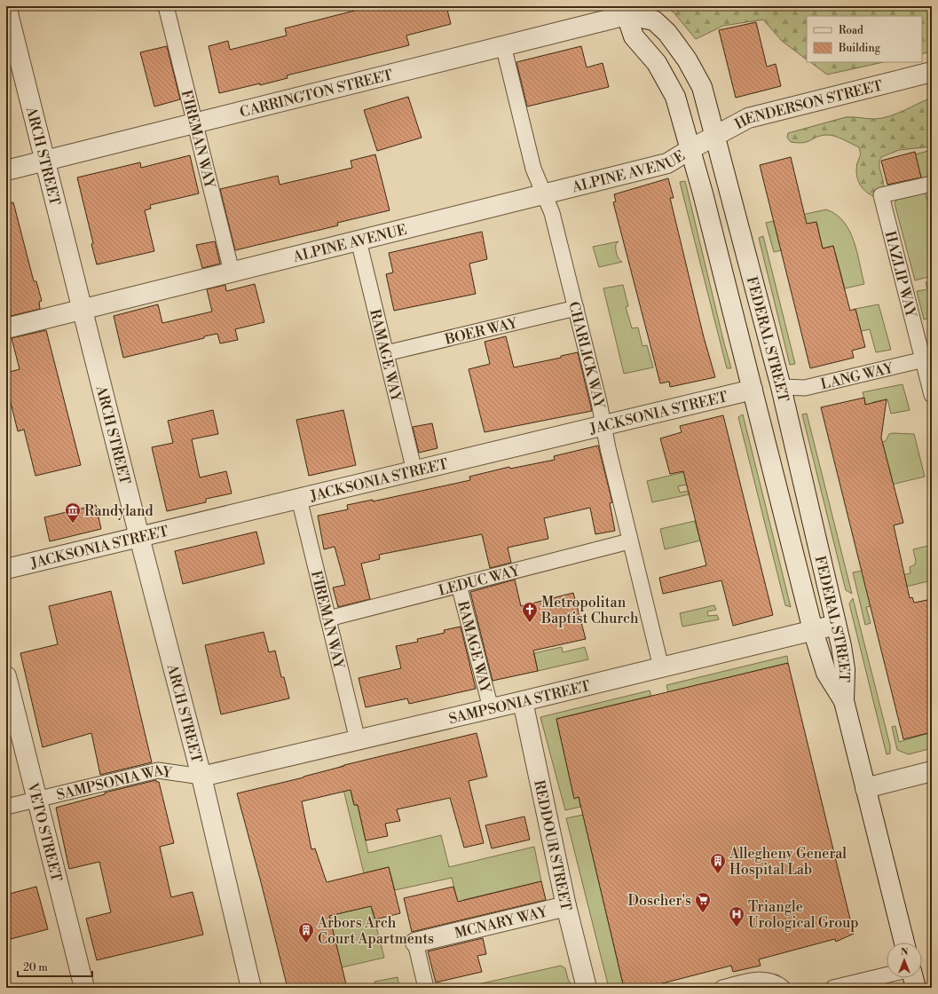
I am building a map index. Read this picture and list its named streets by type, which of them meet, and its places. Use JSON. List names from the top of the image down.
{
  "streets": {
    "street": [
      "CARRINGTON STREET",
      "HENDERSON STREET",
      "ARCH STREET",
      "ALPINE AVENUE",
      "FEDERAL STREET",
      "JACKSONIA STREET",
      "SAMPSONIA STREET",
      "VETO STREET",
      "REDDOUR STREET",
      "MCNARY WAY"
    ],
    "lane": [
      "FIREMAN WAY",
      "HAZLIP WAY",
      "BOER WAY",
      "CHARLICK WAY",
      "RAMAGE WAY",
      "LANG WAY",
      "LEDUC WAY",
      "SAMPSONIA WAY"
    ]
  },
  "crossings": [
    ["CARRINGTON STREET", "FIREMAN WAY"],
    ["CARRINGTON STREET", "ARCH STREET"],
    ["CARRINGTON STREET", "FEDERAL STREET"],
    ["CARRINGTON STREET", "CHARLICK WAY"],
    ["HENDERSON STREET", "ALPINE AVENUE"],
    ["HENDERSON STREET", "FEDERAL STREET"],
    ["FIREMAN WAY", "ALPINE AVENUE"],
    ["FIREMAN WAY", "JACKSONIA STREET"],
    ["FIREMAN WAY", "LEDUC WAY"],
    ["FIREMAN WAY", "SAMPSONIA STREET"],
    ["ARCH STREET", "ALPINE AVENUE"],
    ["ARCH STREET", "JACKSONIA STREET"],
    ["ARCH STREET", "SAMPSONIA STREET"],
    ["ARCH STREET", "SAMPSONIA WAY"],
    ["ALPINE AVENUE", "FEDERAL STREET"],
    ["ALPINE AVENUE", "CHARLICK WAY"],
    ["ALPINE AVENUE", "RAMAGE WAY"],
    ["HAZLIP WAY", "LANG WAY"],
    ["BOER WAY", "CHARLICK WAY"],
    ["BOER WAY", "RAMAGE WAY"],
    ["FEDERAL STREET", "LANG WAY"],
    ["FEDERAL STREET", "JACKSONIA STREET"],
    ["FEDERAL STREET", "SAMPSONIA STREET"],
    ["CHARLICK WAY", "JACKSONIA STREET"],
    ["CHARLICK WAY", "LEDUC WAY"],
    ["CHARLICK WAY", "SAMPSONIA STREET"],
    ["RAMAGE WAY", "JACKSONIA STREET"],
    ["RAMAGE WAY", "LEDUC WAY"],
    ["RAMAGE WAY", "SAMPSONIA STREET"],
    ["LANG WAY", "JACKSONIA STREET"],
    ["SAMPSONIA STREET", "SAMPSONIA WAY"],
    ["SAMPSONIA STREET", "REDDOUR STREET"],
    ["SAMPSONIA WAY", "VETO STREET"],
    ["REDDOUR STREET", "MCNARY WAY"]
  ],
  "places": {
    "museum": ["Randyland"],
    "church": ["Metropolitan Baptist Church"],
    "building": ["Allegheny General Hospital Lab", "Arbors Arch Court Apartments"],
    "supermarket": ["Doscher's"],
    "hospital": ["Triangle Urological Group"]
  },
  "legend": ["Road", "Building"],
  "scale_bar": "20 m",
  "north": "top"
}
